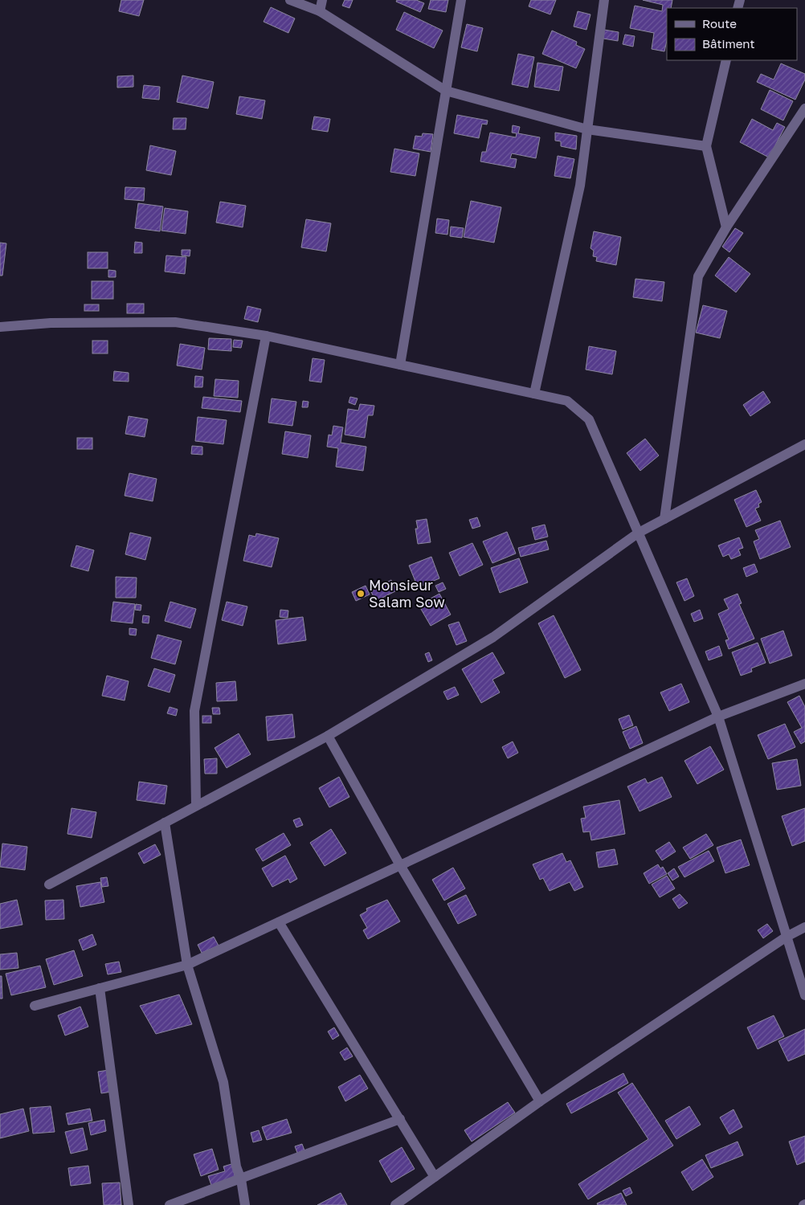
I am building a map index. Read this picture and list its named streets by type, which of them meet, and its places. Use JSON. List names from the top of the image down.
{
  "places": ["Monsieur Salam Sow"],
  "legend": ["Route", "Bâtiment"]
}
